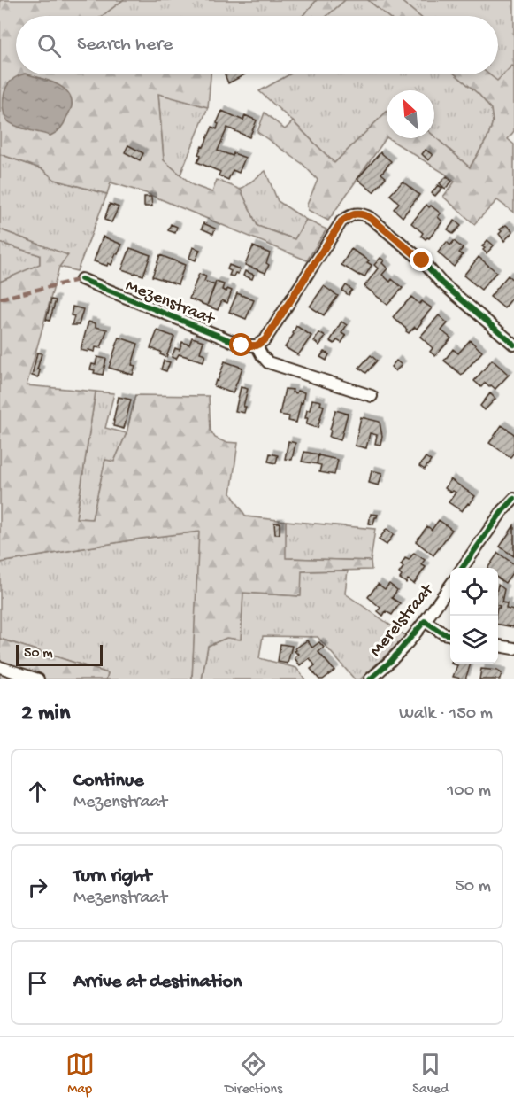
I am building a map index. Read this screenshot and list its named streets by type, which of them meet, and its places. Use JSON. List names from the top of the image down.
{
  "streets": {
    "street": ["Mezenstraat", "Merelstraat"]
  },
  "scale_bar": "50 m",
  "north": "top left",
  "page": {
    "search": "Search here",
    "scale": "50 m",
    "heading": ["2 min", "Walk · 150 m"],
    "list": [
      ["Continue", "Mezenstraat", "100 m"],
      ["Turn right", "Mezenstraat", "50 m"],
      "Arrive at destination"
    ],
    "nav": ["Map", "Directions", "Saved"]
  }
}
